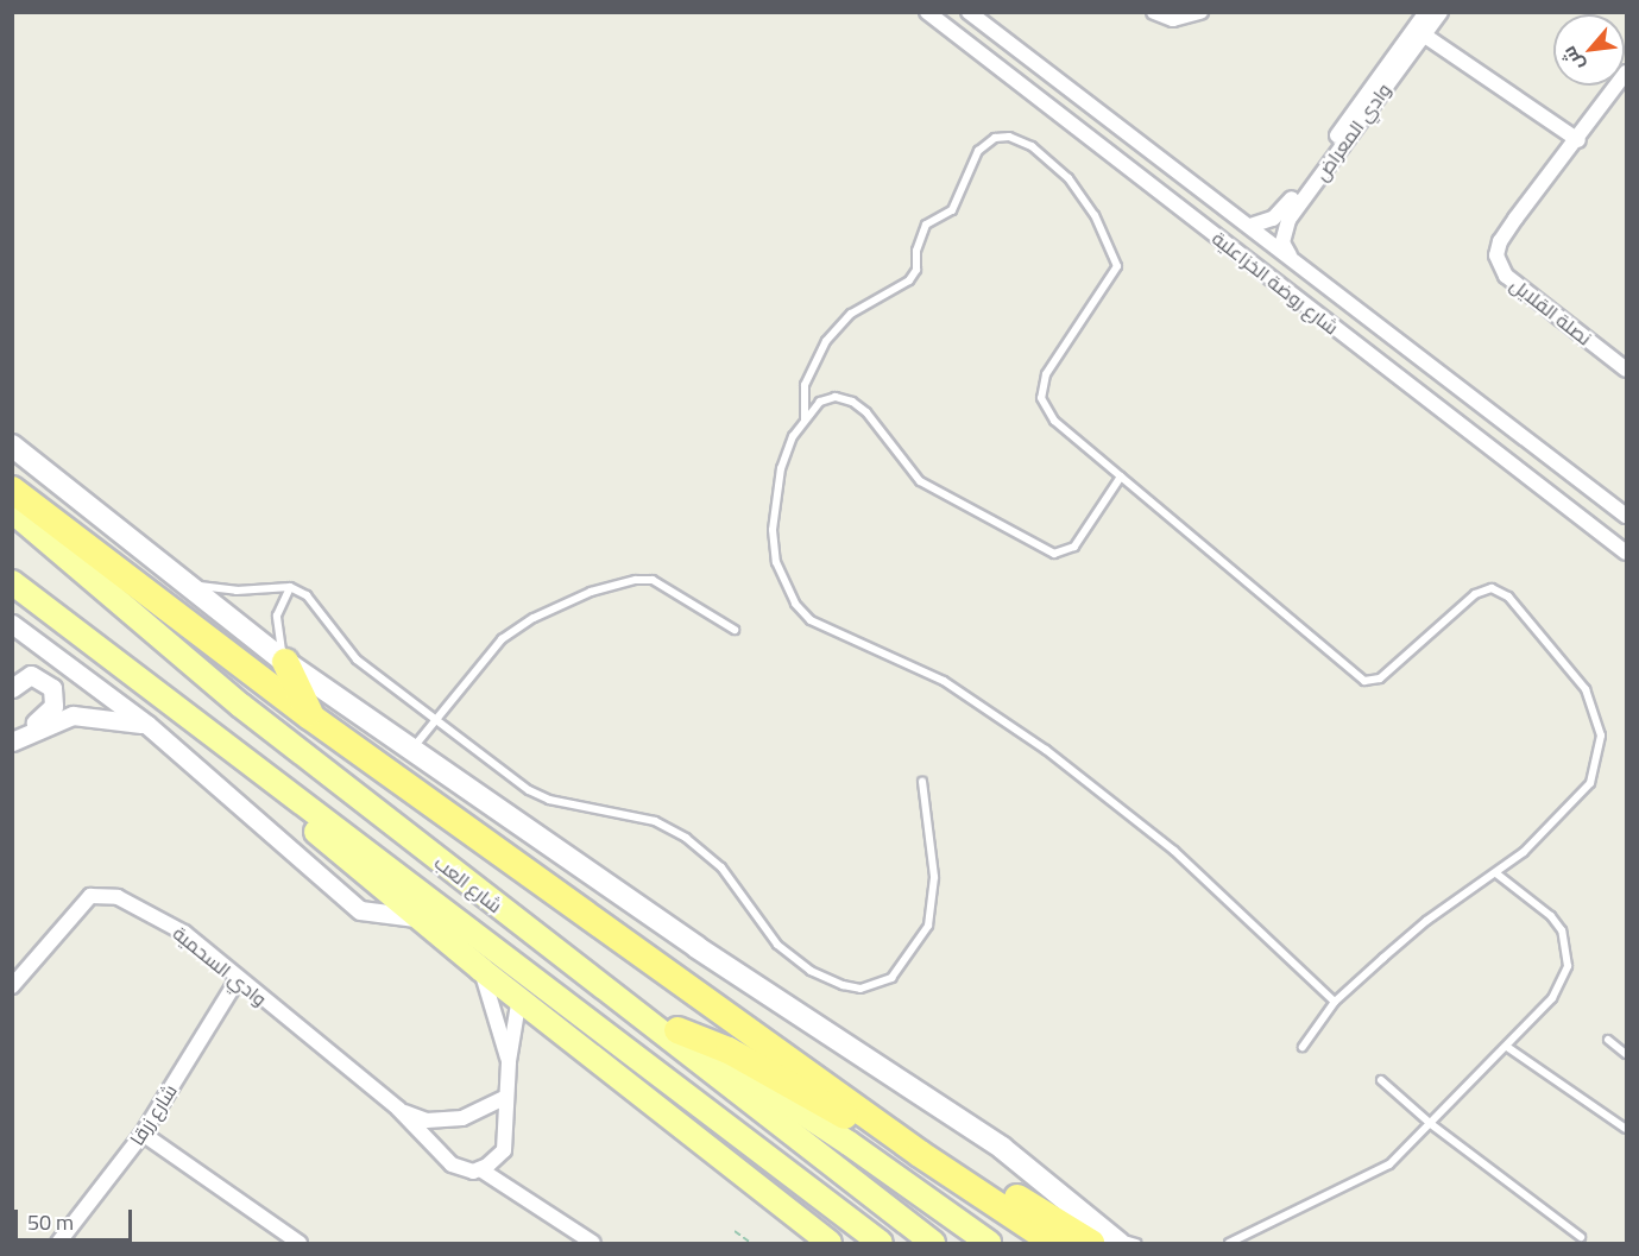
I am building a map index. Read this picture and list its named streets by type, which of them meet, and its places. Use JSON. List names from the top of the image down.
{
  "streets": {
    "main road": ["شارع العب"],
    "street": [
      "وادي المعراض",
      "شارع روضة الخزاعلية",
      "نصلة القلايل",
      "وادي السحمية",
      "شارع زرقا"
    ]
  },
  "crossings": [
    ["وادي المعراض", "شارع روضة الخزاعلية"],
    ["وادي السحمية", "شارع زرقا"]
  ],
  "scale_bar": "50 m",
  "north": "bottom left"
}
